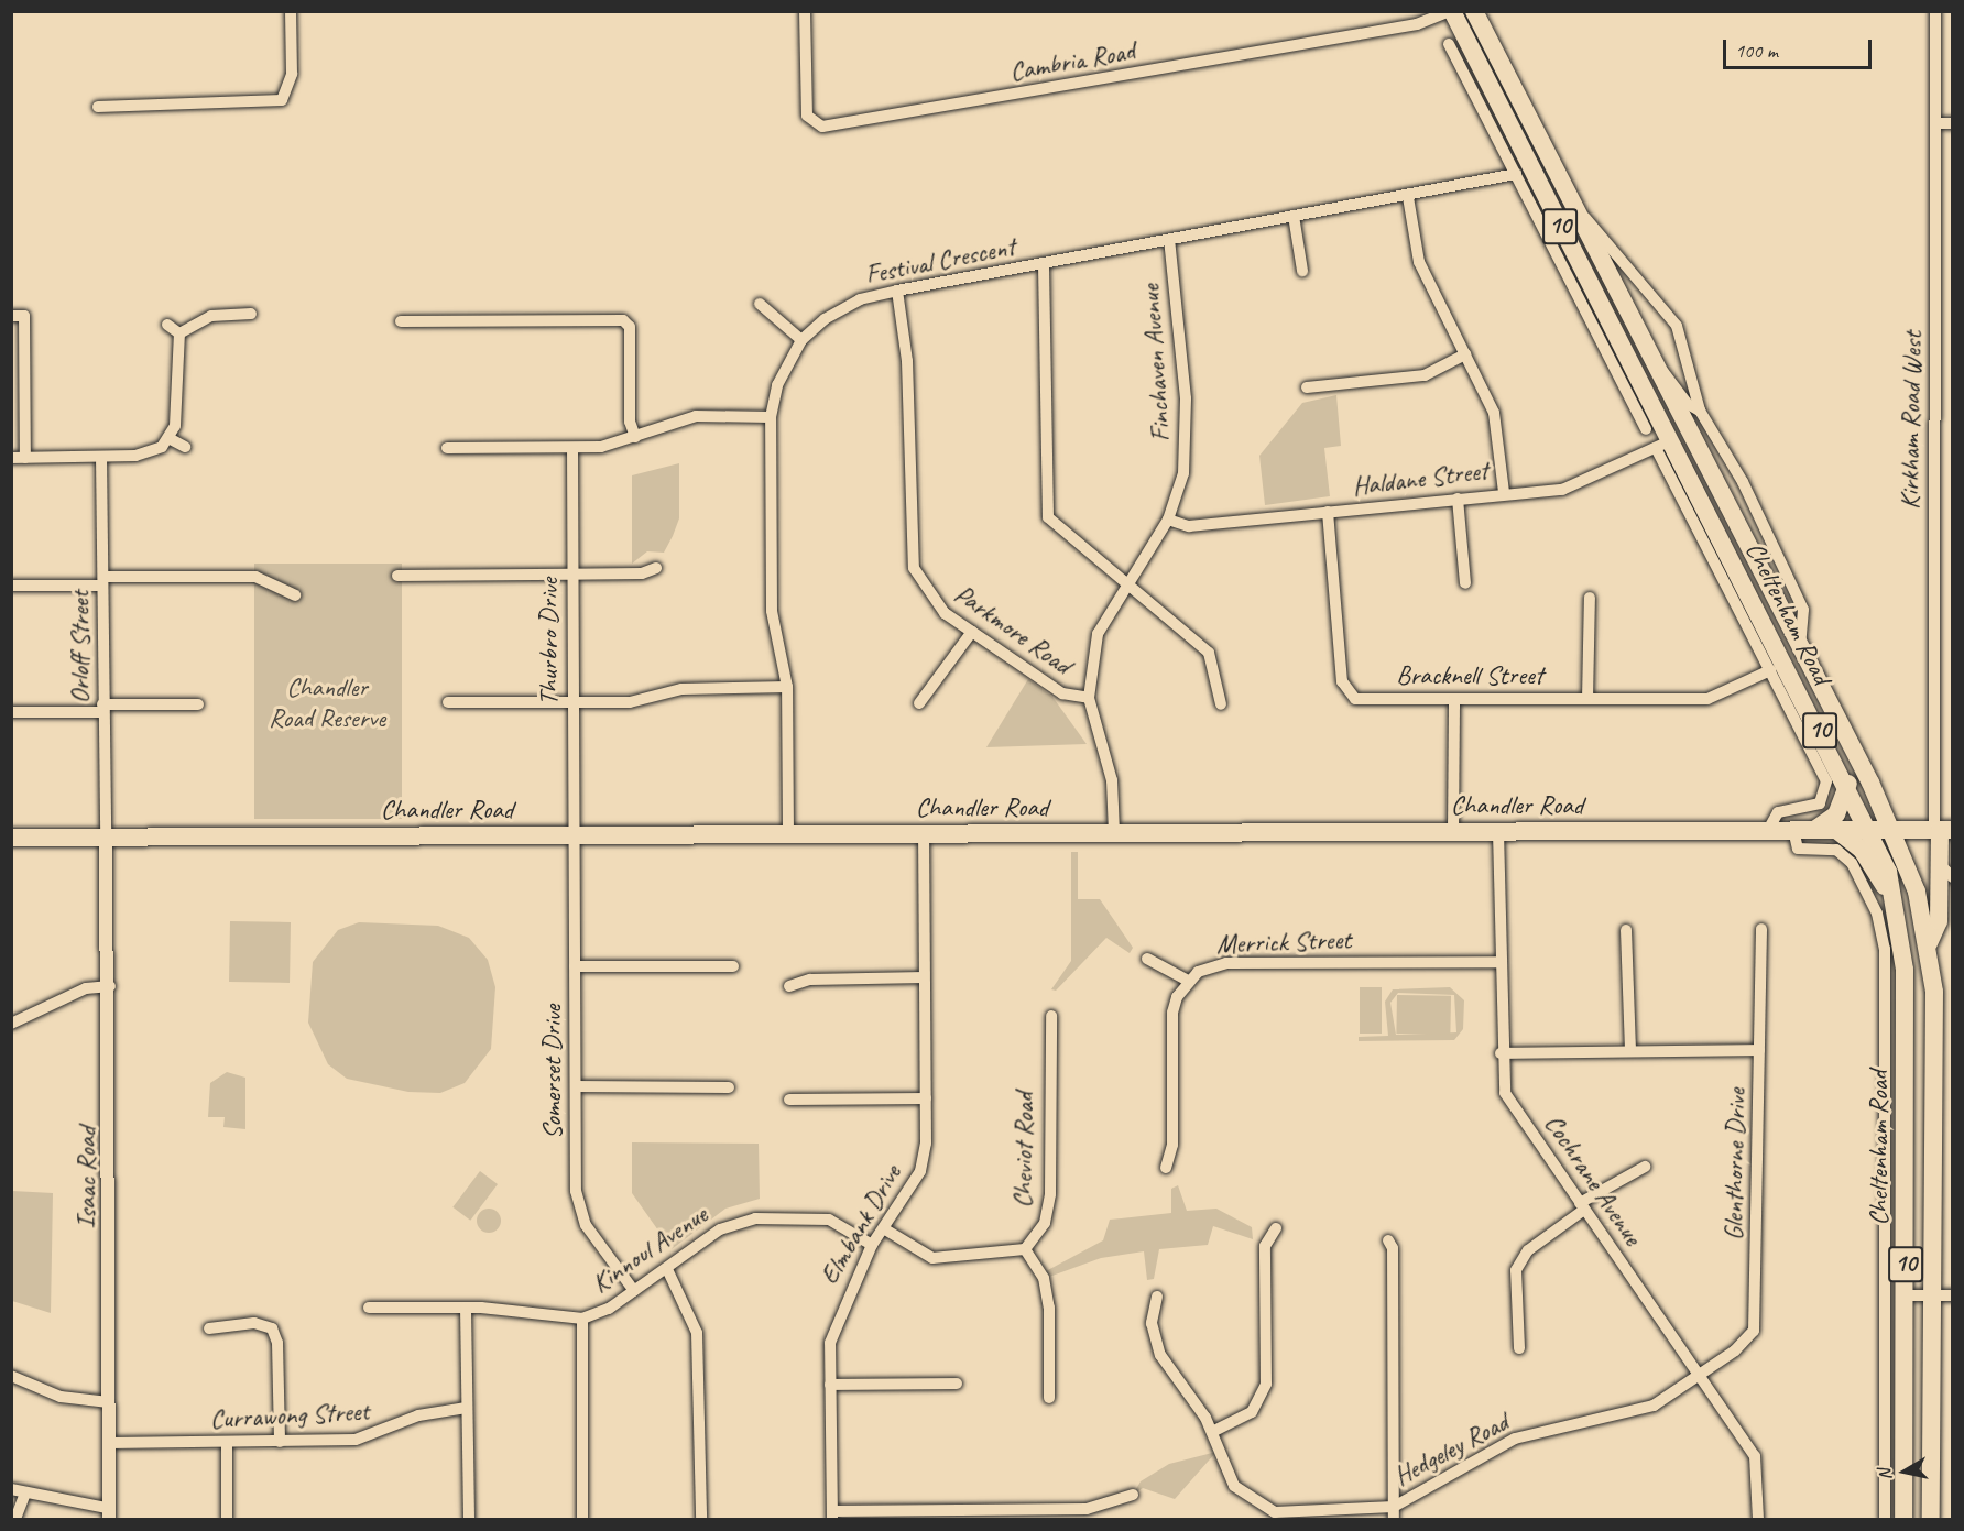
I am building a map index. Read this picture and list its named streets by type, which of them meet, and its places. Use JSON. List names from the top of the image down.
{
  "streets": {
    "main road": ["10", "Cheltenham Road", "Chandler Road"],
    "street": [
      "Cambria Road",
      "Festival Crescent",
      "Finchaven Avenue",
      "Kirkham Road West",
      "Haldane Street",
      "Parkmore Road",
      "Thurbro Drive",
      "Orloff Street",
      "Bracknell Street",
      "Merrick Street",
      "Somerset Drive",
      "Cheviot Road",
      "Glenthorne Drive",
      "Isaac Road",
      "Cochrane Avenue",
      "Elmbank Drive",
      "Kinnoul Avenue",
      "Currawong Street",
      "Hedgeley Road"
    ]
  },
  "crossings": [
    ["Cambria Road", "Cheltenham Road"],
    ["Festival Crescent", "Finchaven Avenue"],
    ["Festival Crescent", "Parkmore Road"],
    ["Festival Crescent", "Chandler Road"],
    ["Finchaven Avenue", "Haldane Street"],
    ["Finchaven Avenue", "Parkmore Road"],
    ["Kirkham Road West", "Chandler Road"],
    ["Haldane Street", "Cheltenham Road"],
    ["Haldane Street", "Bracknell Street"],
    ["Cheltenham Road", "Bracknell Street"],
    ["Cheltenham Road", "Chandler Road"],
    ["Parkmore Road", "Chandler Road"],
    ["Thurbro Drive", "Chandler Road"],
    ["Thurbro Drive", "Somerset Drive"],
    ["Orloff Street", "Chandler Road"],
    ["Orloff Street", "Isaac Road"],
    ["Chandler Road", "Somerset Drive"],
    ["Chandler Road", "Isaac Road"],
    ["Chandler Road", "Cochrane Avenue"],
    ["Chandler Road", "Elmbank Drive"],
    ["Merrick Street", "Cochrane Avenue"],
    ["Somerset Drive", "Kinnoul Avenue"],
    ["Glenthorne Drive", "Cochrane Avenue"],
    ["Glenthorne Drive", "Hedgeley Road"],
    ["Isaac Road", "Currawong Street"],
    ["Cochrane Avenue", "Hedgeley Road"],
    ["Elmbank Drive", "Kinnoul Avenue"]
  ],
  "parks": ["Chandler Road Reserve"],
  "scale_bar": "100 m",
  "north": "left"
}
